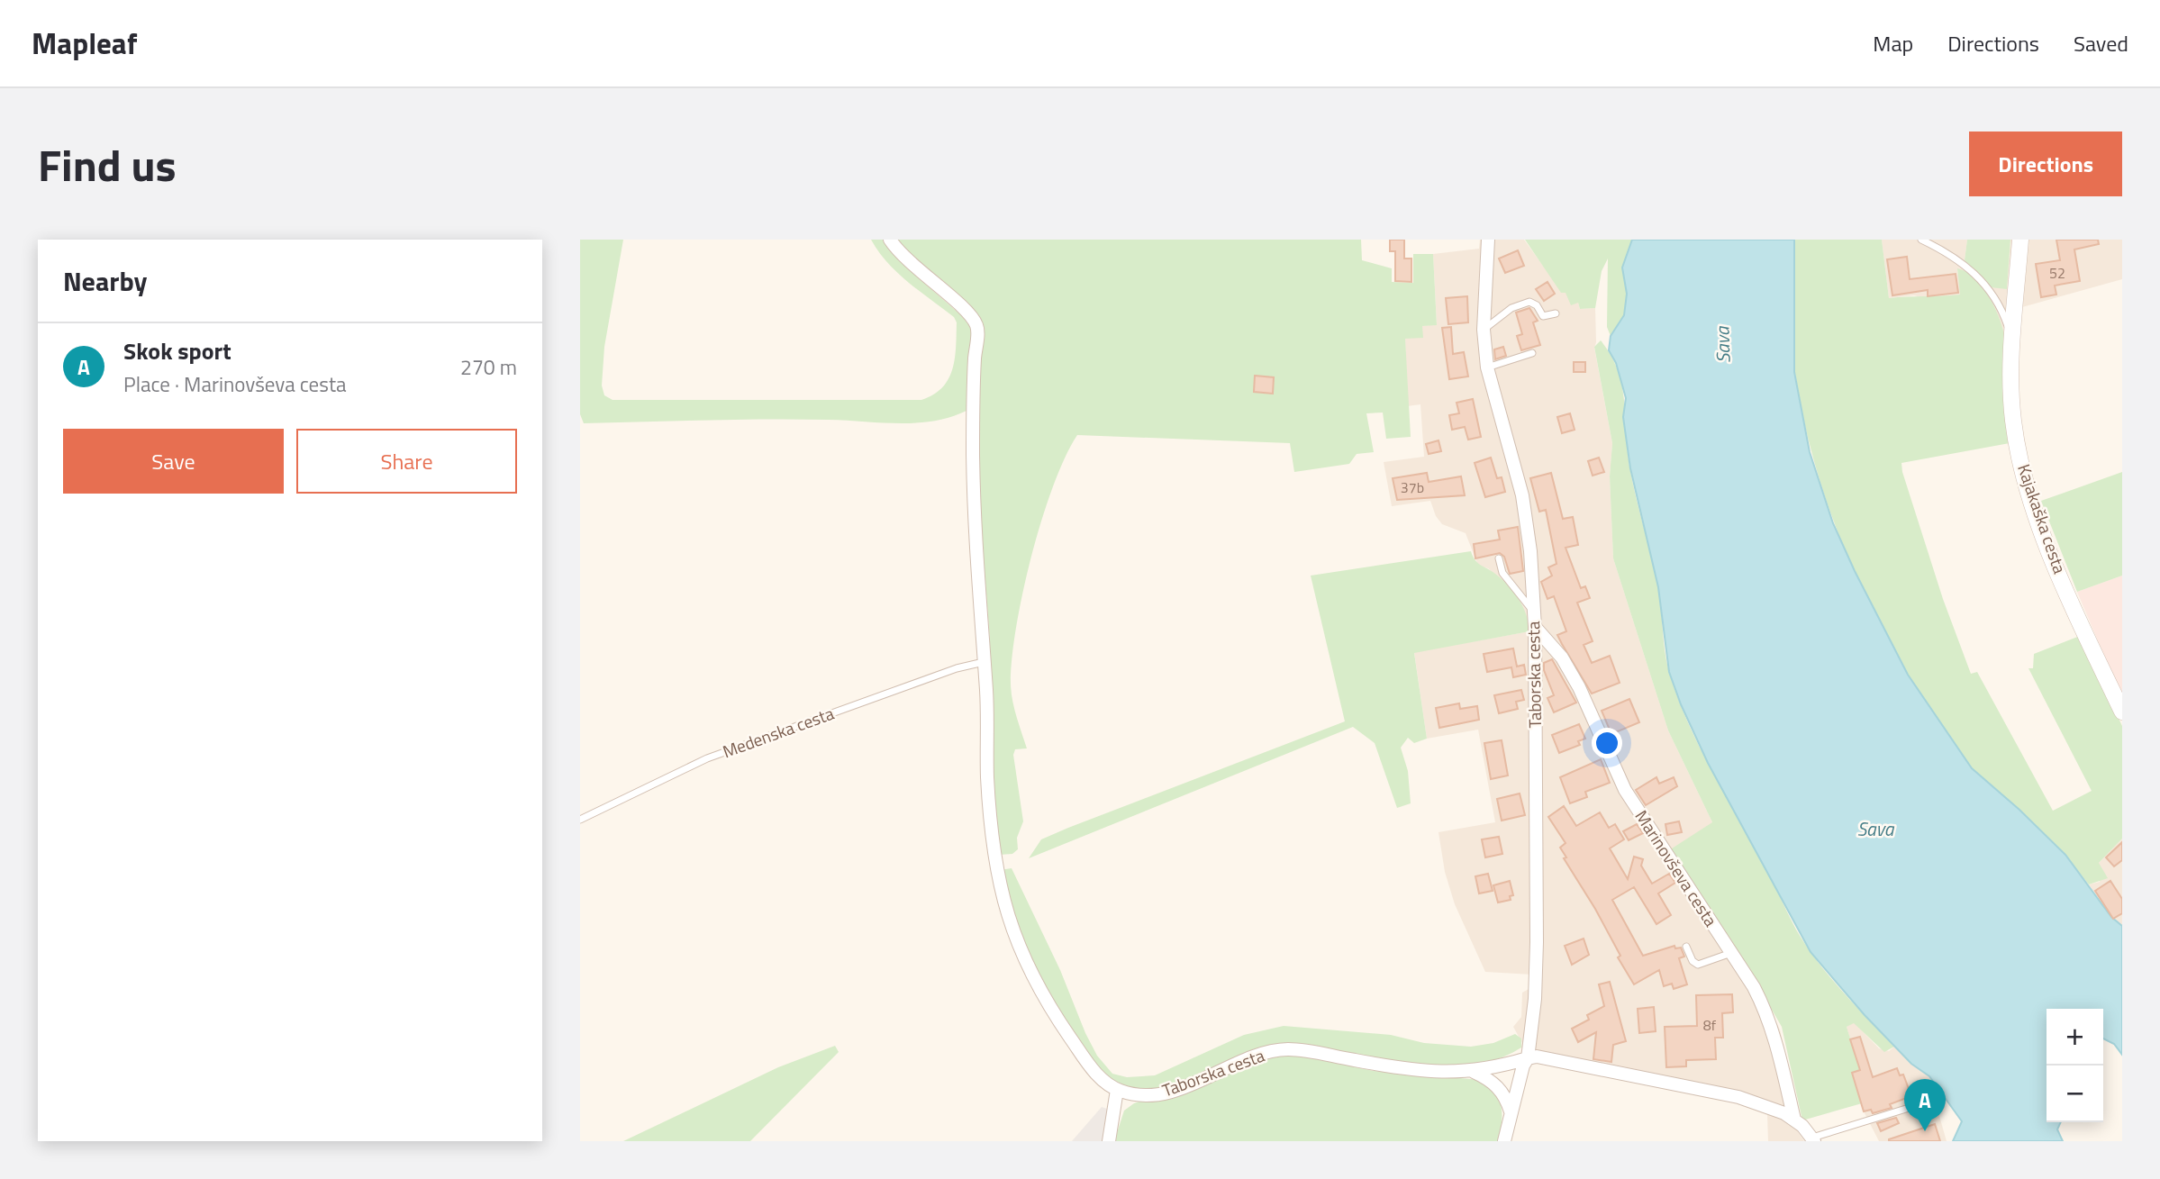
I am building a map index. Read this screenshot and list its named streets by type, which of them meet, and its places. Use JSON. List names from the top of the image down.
{
  "streets": {
    "street": ["Kajakaška cesta", "Taborska cesta", "Marinovševa cesta"],
    "lane": ["Medenska cesta"]
  },
  "crossings": [
    ["Taborska cesta", "Marinovševa cesta"]
  ],
  "water": ["Sava"],
  "house_numbers": ["52", "37b", "8f"],
  "page": {
    "header": "Mapleaf",
    "nav": ["Map", "Directions", "Saved"],
    "title": "Find us",
    "buttons": [
      "Directions",
      ["Save", "Share"]
    ],
    "heading": "Nearby",
    "list": [
      {
        "mark": "A",
        "name": "Skok sport",
        "note": "Place · Marinovševa cesta",
        "value": "270 m"
      }
    ],
    "map_buttons": ["+", "−"],
    "pins": "A"
  }
}
